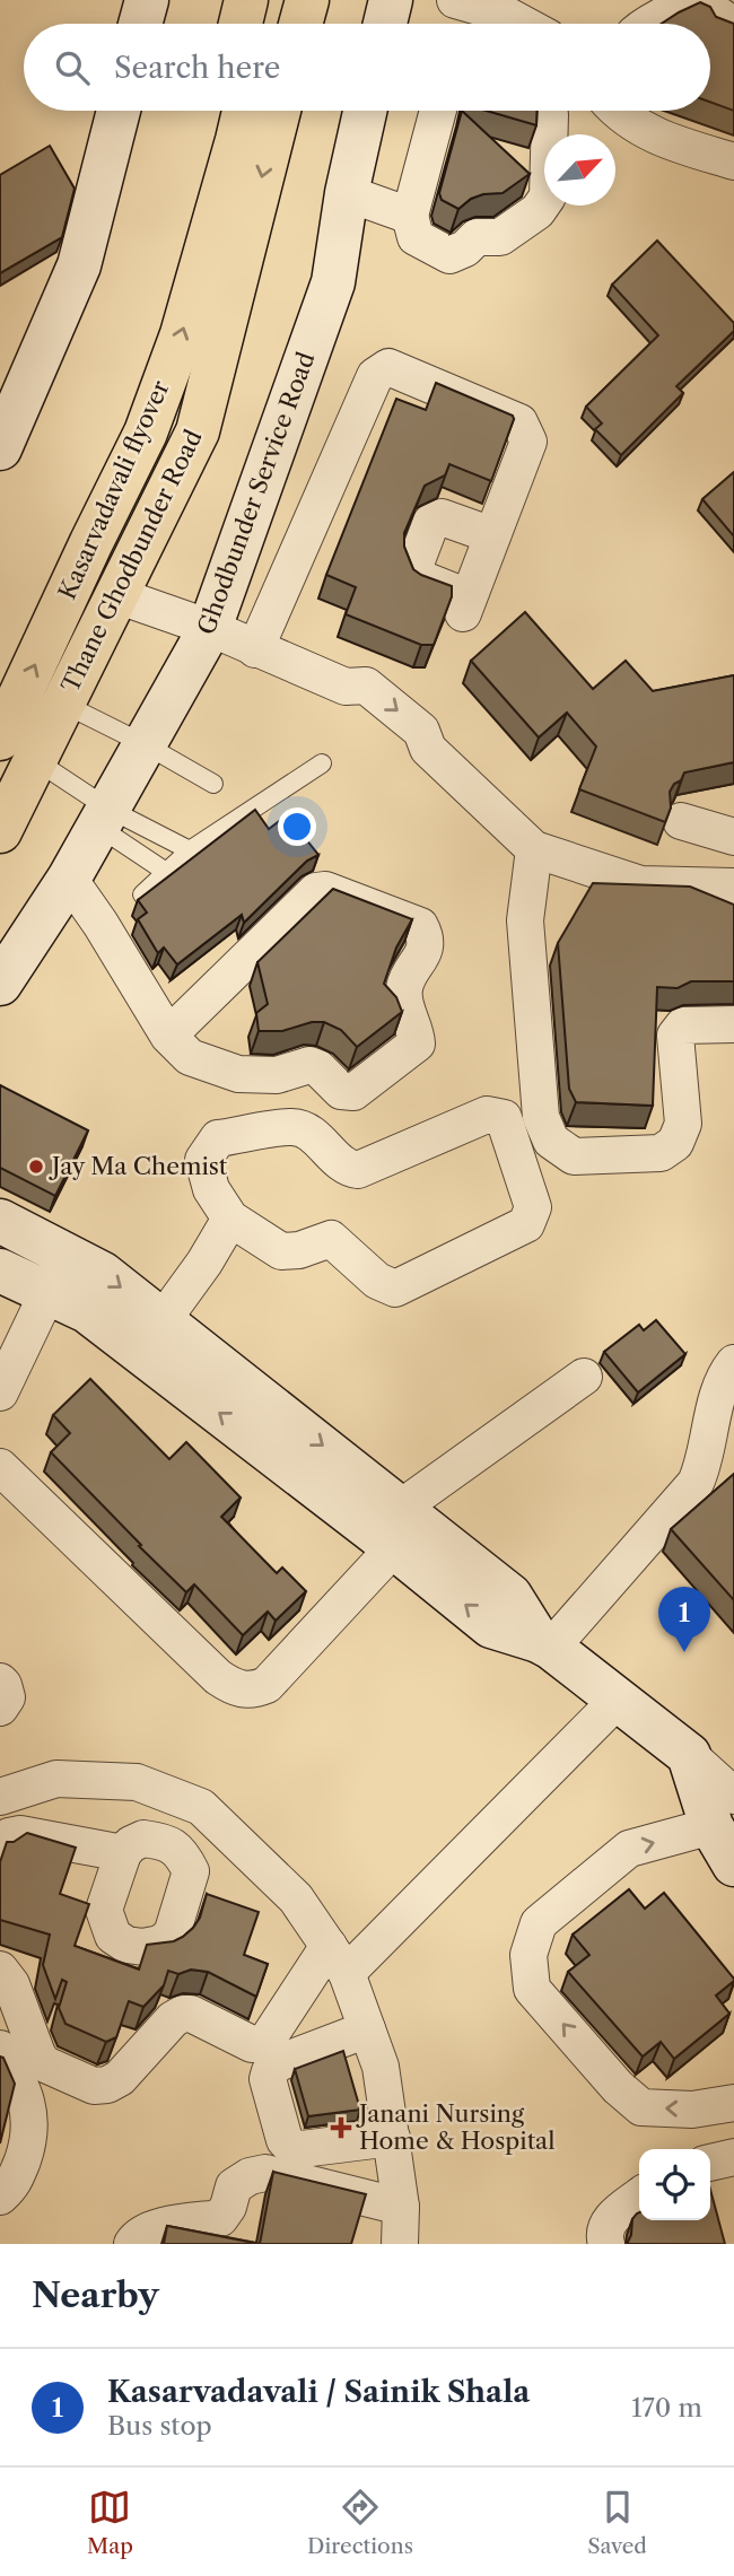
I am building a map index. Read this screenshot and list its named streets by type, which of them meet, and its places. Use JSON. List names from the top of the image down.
{
  "streets": {
    "main road": ["Kasarvadavali flyover", "Thane Ghodbunder Road"],
    "street": ["Ghodbunder Service Road"]
  },
  "crossings": [
    ["Kasarvadavali flyover", "Thane Ghodbunder Road"]
  ],
  "places": {
    "other": ["Jay Ma Chemist"],
    "health": ["Janani Nursing Home & Hospital"]
  },
  "north": "top right",
  "page": {
    "search": "Search here",
    "pins": "1",
    "heading": "Nearby",
    "list": [
      {
        "mark": "1",
        "name": "Kasarvadavali / Sainik Shala",
        "note": "Bus stop",
        "value": "170 m"
      }
    ],
    "nav": ["Map", "Directions", "Saved"]
  }
}
